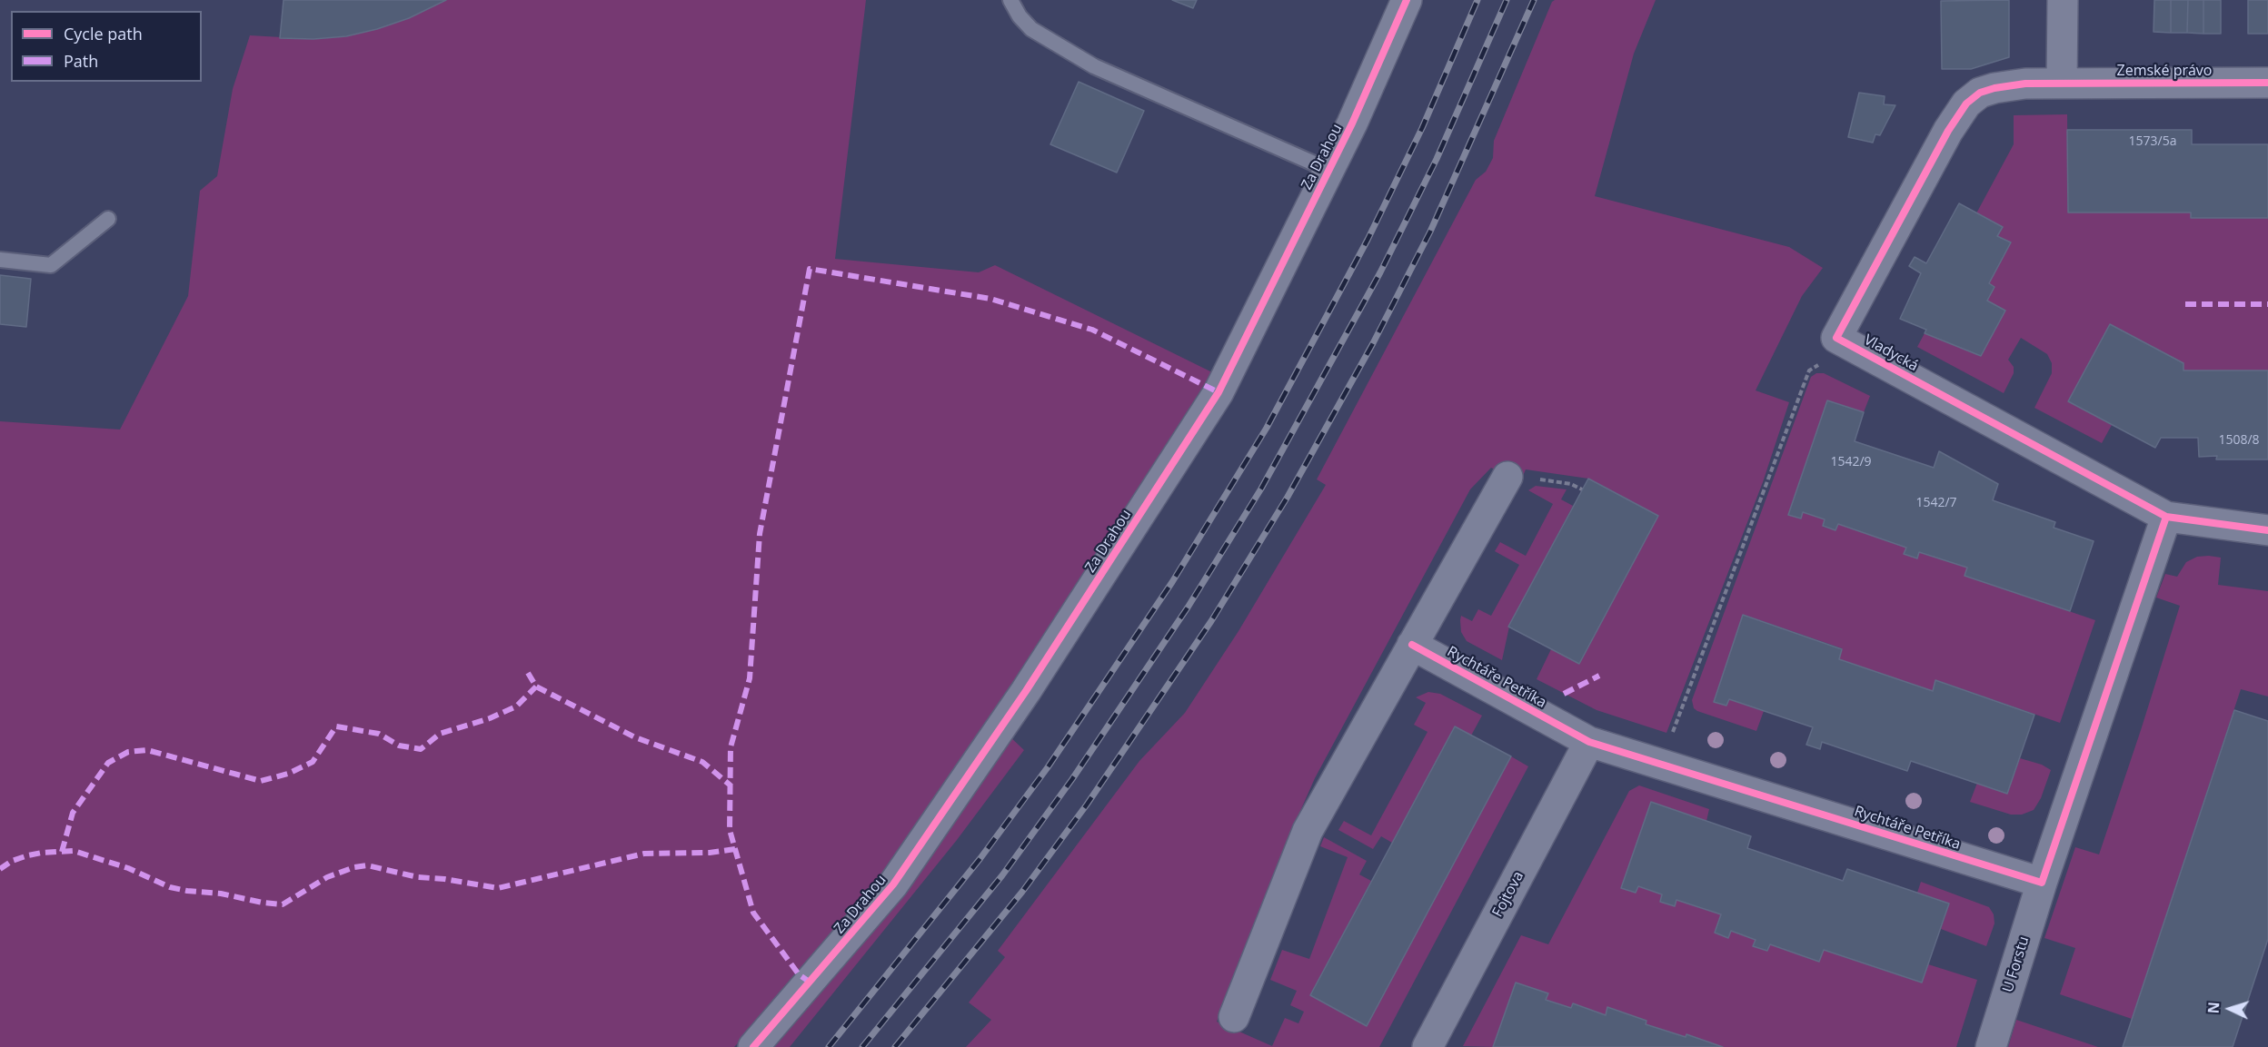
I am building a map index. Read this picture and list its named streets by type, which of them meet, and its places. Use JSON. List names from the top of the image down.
{
  "streets": {
    "street": [
      "Zemské právo",
      "Za Drahou",
      "Vladycká",
      "Rychtáře Petříka",
      "Fojtova",
      "U Forstu"
    ]
  },
  "crossings": [
    ["Zemské právo", "Vladycká"],
    ["Rychtáře Petříka", "Fojtova"],
    ["Rychtáře Petříka", "U Forstu"]
  ],
  "house_numbers": [
    "1573/5a",
    "1508/8",
    "1542/9",
    "1542/7"
  ],
  "legend": ["Cycle path", "Path"],
  "north": "left"
}
